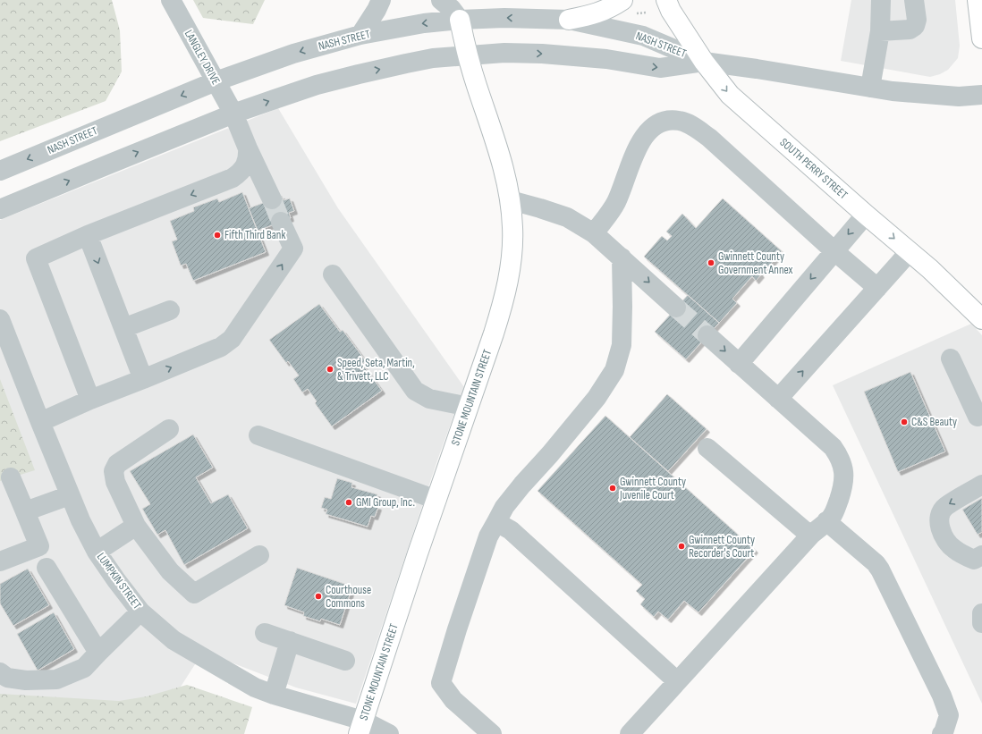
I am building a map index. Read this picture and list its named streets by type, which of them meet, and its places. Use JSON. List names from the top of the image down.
{
  "streets": {
    "main road": ["SOUTH PERRY STREET", "STONE MOUNTAIN STREET"],
    "street": ["NASH STREET", "LANGLEY DRIVE", "LUMPKIN STREET"]
  },
  "crossings": [
    ["NASH STREET", "LANGLEY DRIVE"],
    ["NASH STREET", "SOUTH PERRY STREET"],
    ["NASH STREET", "STONE MOUNTAIN STREET"],
    ["STONE MOUNTAIN STREET", "LUMPKIN STREET"]
  ],
  "one_way": ["SOUTH PERRY STREET"],
  "places": [
    "Fifth Third Bank",
    "Gwinnett County Government Annex",
    "Speed, Seta, Martin, & Trivett, LLC",
    "C&S Beauty",
    "Gwinnett County Juvenile Court",
    "GMI Group, Inc.",
    "Gwinnett County Recorder's Court",
    "Courthouse Commons"
  ]
}
